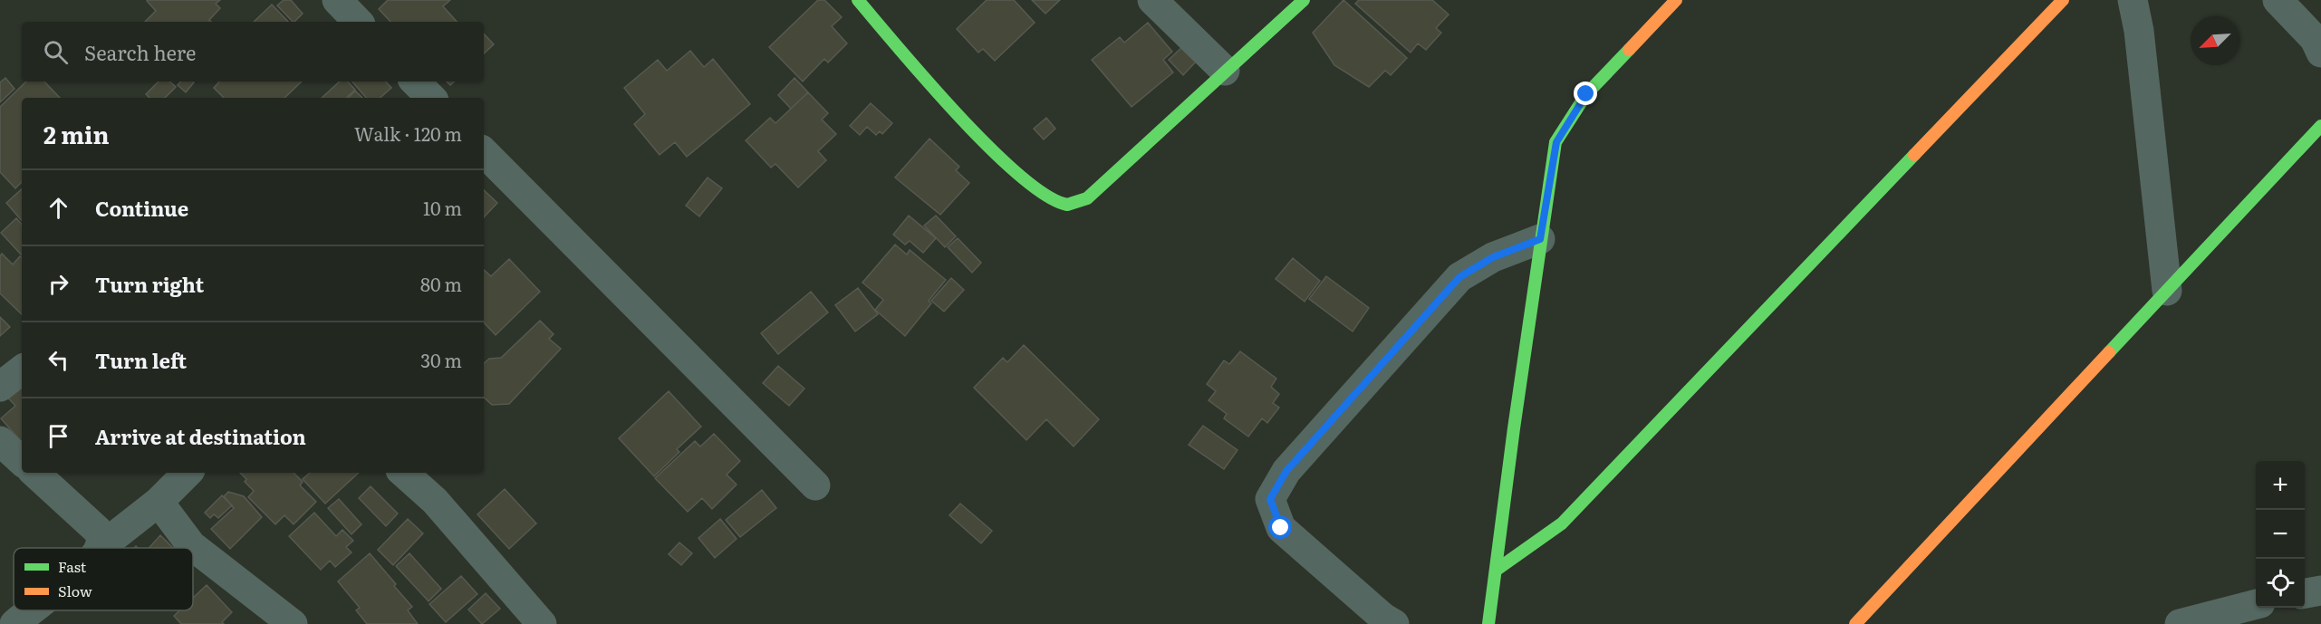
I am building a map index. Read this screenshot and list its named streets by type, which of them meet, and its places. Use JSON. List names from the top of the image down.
{
  "legend": ["Fast", "Slow"],
  "north": "bottom left",
  "page": {
    "search": "Search here",
    "heading": ["2 min", "Walk · 120 m"],
    "list": [
      ["Continue", "10 m"],
      ["Turn right", "80 m"],
      ["Turn left", "30 m"],
      "Arrive at destination"
    ],
    "map_buttons": ["+", "−"]
  }
}
